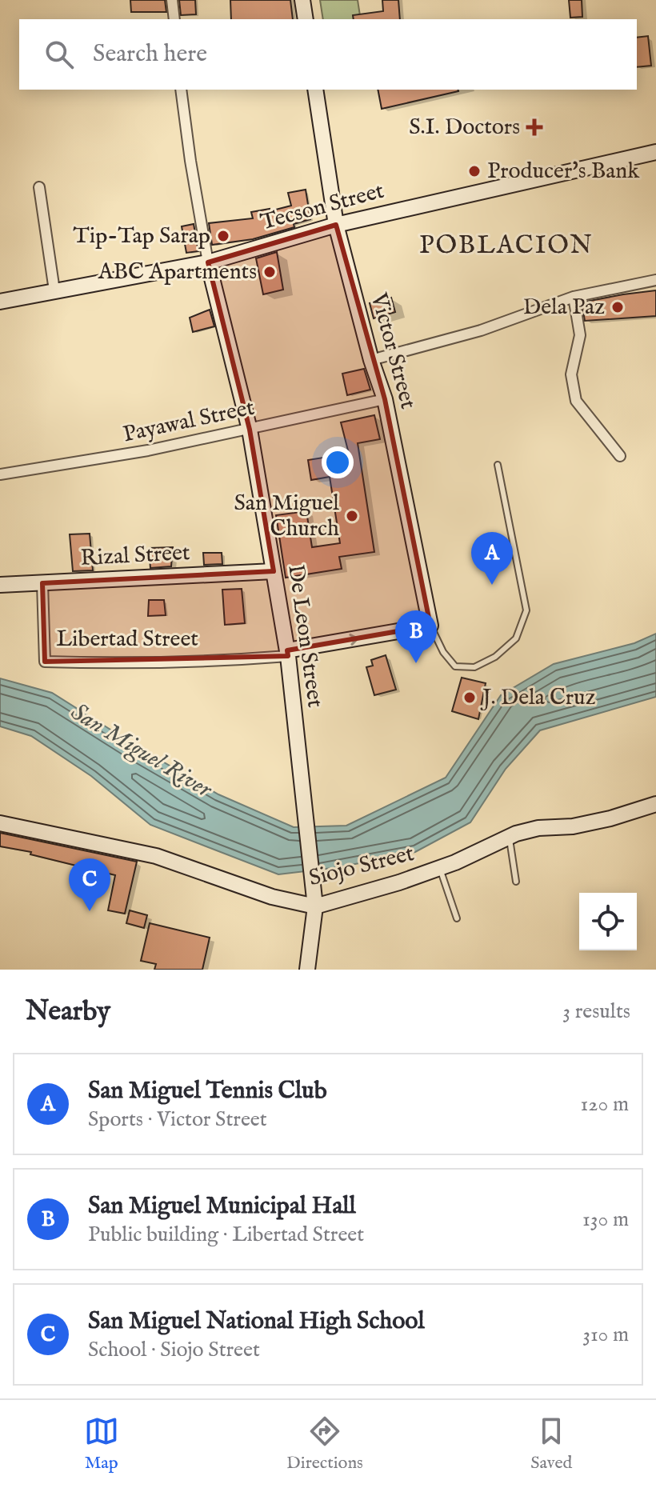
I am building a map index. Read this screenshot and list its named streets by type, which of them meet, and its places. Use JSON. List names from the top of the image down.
{
  "streets": {
    "street": [
      "Tecson Street",
      "Victor Street",
      "Payawal Street",
      "Rizal Street",
      "De Leon Street",
      "Libertad Street",
      "Siojo Street"
    ]
  },
  "crossings": [
    ["Tecson Street", "Victor Street"],
    ["Tecson Street", "De Leon Street"],
    ["Victor Street", "Payawal Street"],
    ["Victor Street", "Libertad Street"],
    ["Payawal Street", "De Leon Street"],
    ["Rizal Street", "De Leon Street"],
    ["Rizal Street", "Libertad Street"],
    ["De Leon Street", "Libertad Street"],
    ["De Leon Street", "Siojo Street"]
  ],
  "districts": ["POBLACION"],
  "water": ["San Miguel River"],
  "places": {
    "health": ["S.I. Doctors"],
    "other": [
      "Producer's Bank",
      "Tip-Tap Sarap",
      "ABC Apartments",
      "Dela Paz",
      "San Miguel Church",
      "J. Dela Cruz"
    ]
  },
  "page": {
    "search": "Search here",
    "pins": ["A", "B", "C"],
    "heading": ["Nearby", "3 results"],
    "list": [
      {
        "mark": "A",
        "name": "San Miguel Tennis Club",
        "note": "Sports · Victor Street",
        "value": "120 m"
      },
      {
        "mark": "B",
        "name": "San Miguel Municipal Hall",
        "note": "Public building · Libertad Street",
        "value": "130 m"
      },
      {
        "mark": "C",
        "name": "San Miguel National High School",
        "note": "School · Siojo Street",
        "value": "310 m"
      }
    ],
    "nav": ["Map", "Directions", "Saved"]
  }
}
